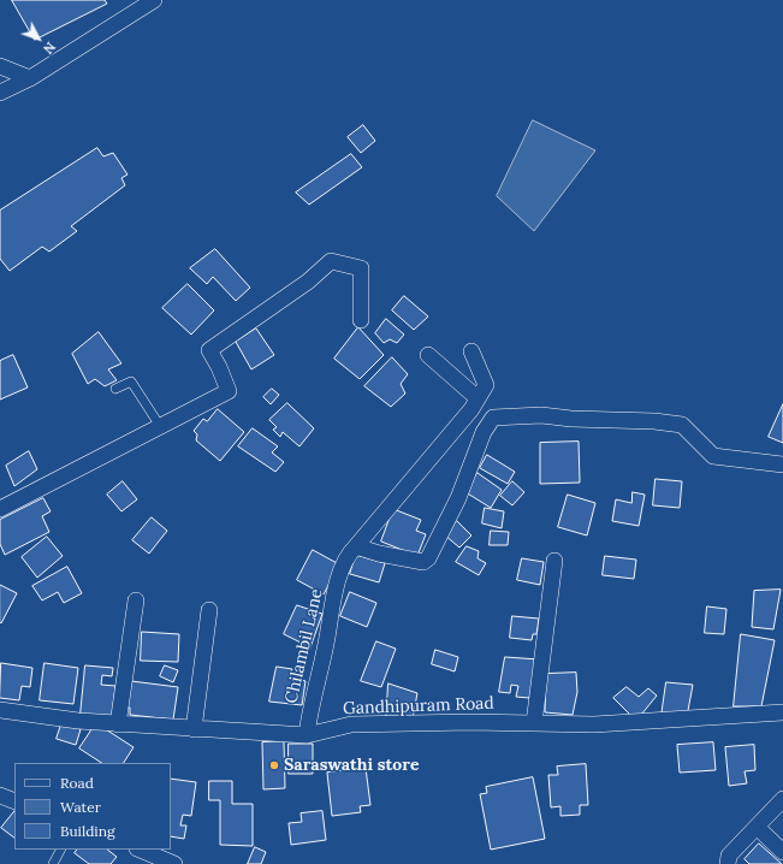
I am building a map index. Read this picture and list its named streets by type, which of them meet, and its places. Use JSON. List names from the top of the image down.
{
  "streets": {
    "street": ["Chilambil Lane", "Gandhipuram Road"]
  },
  "crossings": [
    ["Chilambil Lane", "Gandhipuram Road"]
  ],
  "places": ["Saraswathi store"],
  "legend": ["Road", "Water", "Building"],
  "north": "bottom right"
}
